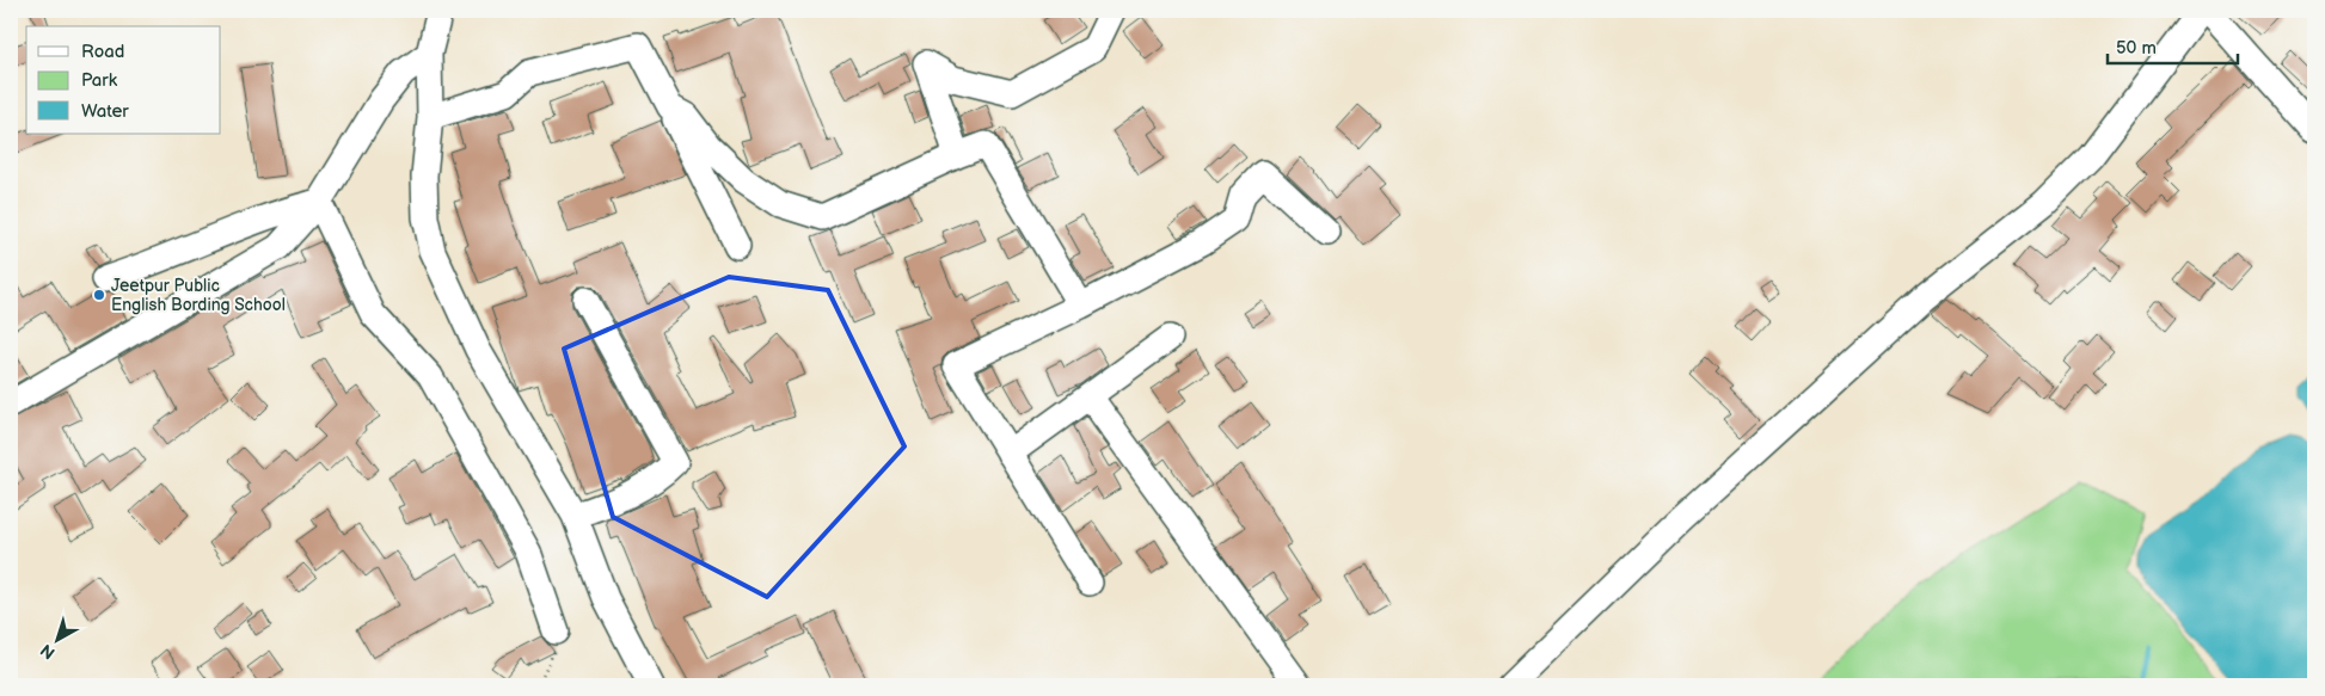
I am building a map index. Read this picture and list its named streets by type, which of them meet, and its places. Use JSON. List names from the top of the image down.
{
  "places": ["Jeetpur Public English Bording School"],
  "legend": ["Road", "Park", "Water"],
  "scale_bar": "50 m",
  "north": "bottom left"
}
